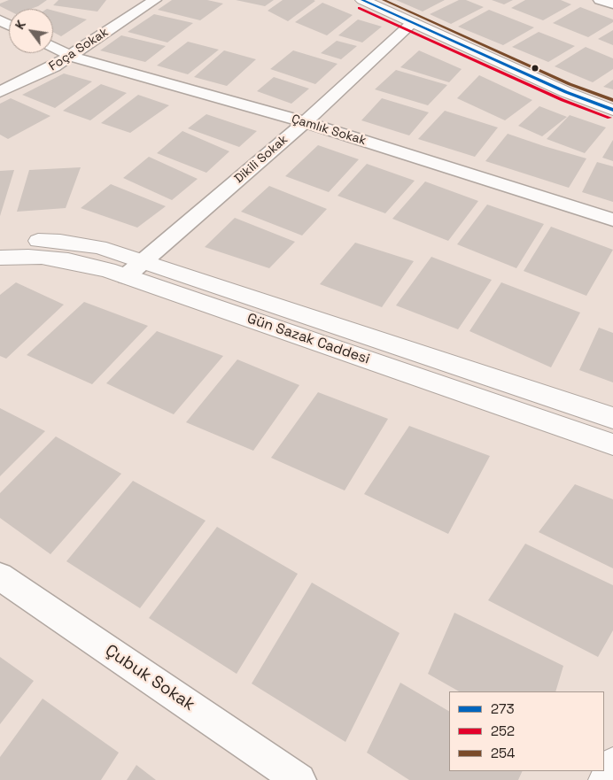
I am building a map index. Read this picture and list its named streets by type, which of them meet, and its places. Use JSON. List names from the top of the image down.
{
  "streets": {
    "main road": ["Gün Sazak Caddesi"],
    "street": [
      "Foça Sokak",
      "Çamlık Sokak",
      "Dikili Sokak",
      "Çubuk Sokak"
    ]
  },
  "crossings": [
    ["Foça Sokak", "Çamlık Sokak"],
    ["Çamlık Sokak", "Dikili Sokak"],
    ["Dikili Sokak", "Gün Sazak Caddesi"]
  ],
  "lines": ["transit line 273", "transit line 254", "transit line 252"],
  "legend": ["273", "252", "254"],
  "north": "top left"
}
